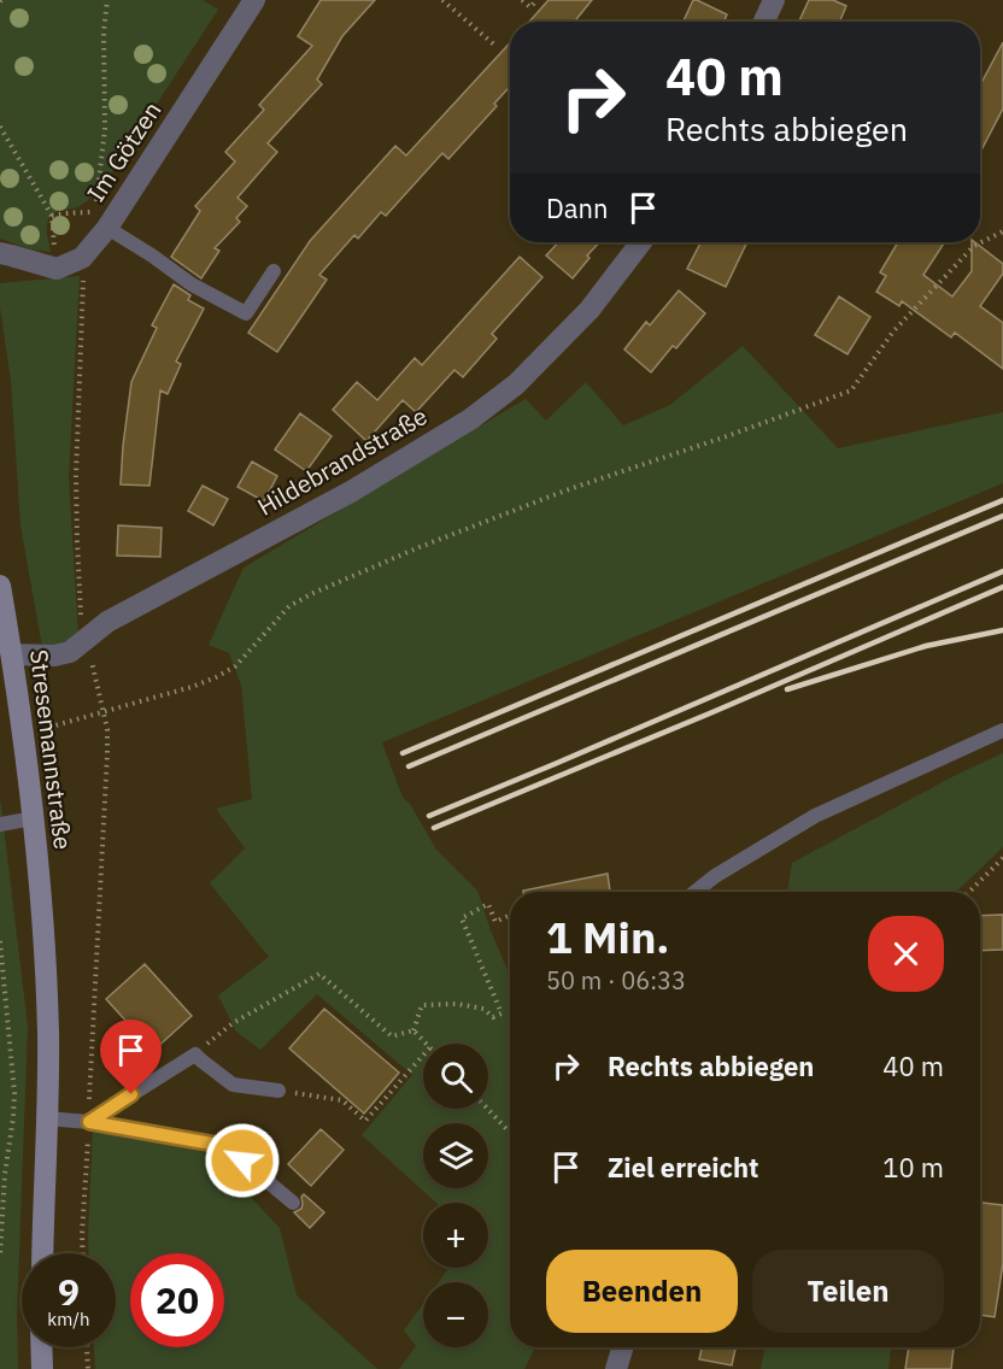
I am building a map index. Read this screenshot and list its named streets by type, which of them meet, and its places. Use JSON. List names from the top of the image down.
{
  "streets": {
    "main road": ["Stresemannstraße"],
    "street": ["Im Götzen", "Hildebrandstraße"]
  },
  "crossings": [
    ["Im Götzen", "Stresemannstraße"],
    ["Hildebrandstraße", "Stresemannstraße"]
  ],
  "page": {
    "turn": ["40 m", "Rechts abbiegen"],
    "then": "Dann",
    "heading": ["1 Min.", "50 m · 06:33"],
    "list": [
      {
        "name": "Rechts abbiegen",
        "value": "40 m"
      },
      {
        "name": "Ziel erreicht",
        "value": "10 m"
      }
    ],
    "map_buttons": ["+", "−"],
    "buttons": ["Beenden", "Teilen"],
    "speed": "9 km/h",
    "limit": "20"
  }
}
